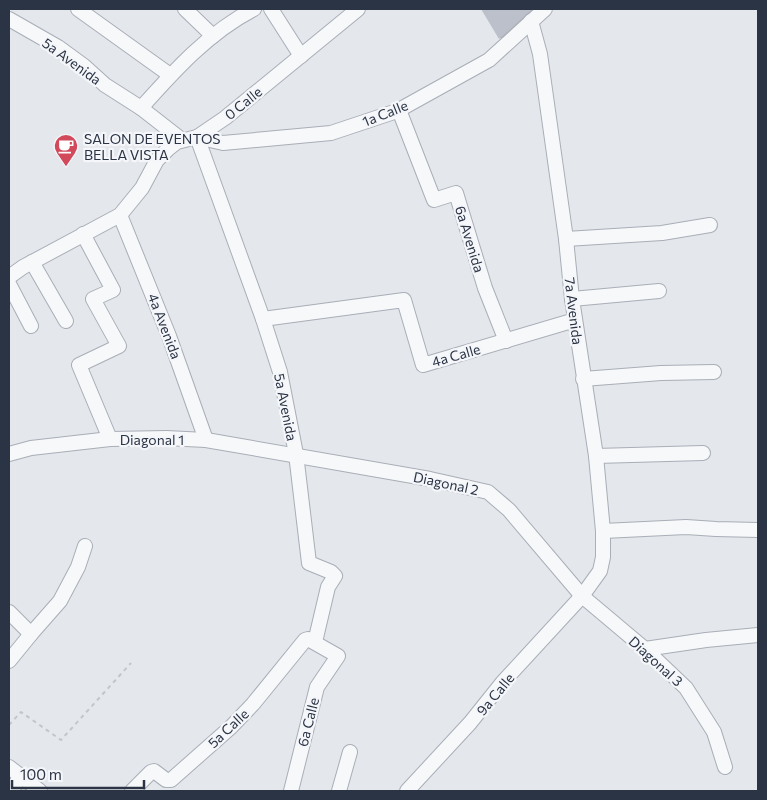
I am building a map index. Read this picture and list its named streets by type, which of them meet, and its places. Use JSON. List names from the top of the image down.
{
  "streets": {
    "street": [
      "5a Avenida",
      "0 Calle",
      "1a Calle",
      "6a Avenida",
      "7a Avenida",
      "4a Avenida",
      "4a Calle",
      "Diagonal 1",
      "Diagonal 2",
      "Diagonal 3",
      "9a Calle",
      "6a Calle",
      "5a Calle"
    ]
  },
  "crossings": [
    ["5a Avenida", "0 Calle"],
    ["5a Avenida", "1a Calle"],
    ["5a Avenida", "4a Calle"],
    ["5a Avenida", "Diagonal 1"],
    ["5a Avenida", "Diagonal 2"],
    ["5a Avenida", "6a Calle"],
    ["5a Avenida", "5a Calle"],
    ["0 Calle", "1a Calle"],
    ["0 Calle", "4a Avenida"],
    ["1a Calle", "6a Avenida"],
    ["1a Calle", "7a Avenida"],
    ["6a Avenida", "4a Calle"],
    ["7a Avenida", "4a Calle"],
    ["7a Avenida", "Diagonal 2"],
    ["7a Avenida", "Diagonal 3"],
    ["7a Avenida", "9a Calle"],
    ["4a Avenida", "Diagonal 1"],
    ["Diagonal 1", "Diagonal 2"],
    ["Diagonal 2", "Diagonal 3"],
    ["Diagonal 2", "9a Calle"],
    ["Diagonal 3", "9a Calle"],
    ["6a Calle", "5a Calle"]
  ],
  "places": {
    "cafe": ["SALON DE EVENTOS BELLA VISTA"]
  },
  "scale_bar": "100 m"
}
